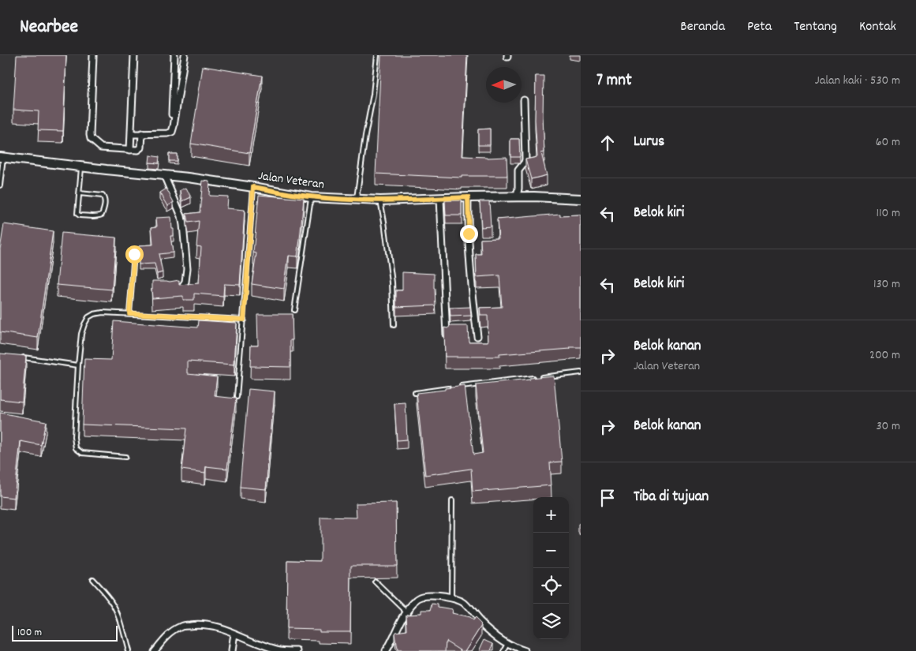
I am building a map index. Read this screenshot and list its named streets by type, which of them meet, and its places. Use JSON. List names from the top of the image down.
{
  "streets": {
    "main road": ["Jalan Veteran"]
  },
  "scale_bar": "100 m",
  "north": "left",
  "page": {
    "header": "Nearbee",
    "nav": [
      "Beranda",
      "Peta",
      "Tentang",
      "Kontak"
    ],
    "heading": ["7 mnt", "Jalan kaki · 530 m"],
    "list": [
      ["Lurus", "60 m"],
      ["Belok kiri", "110 m"],
      ["Belok kiri", "130 m"],
      ["Belok kanan", "Jalan Veteran", "200 m"],
      ["Belok kanan", "30 m"],
      "Tiba di tujuan"
    ],
    "map_buttons": ["+", "−"],
    "scale": "100 m"
  }
}
